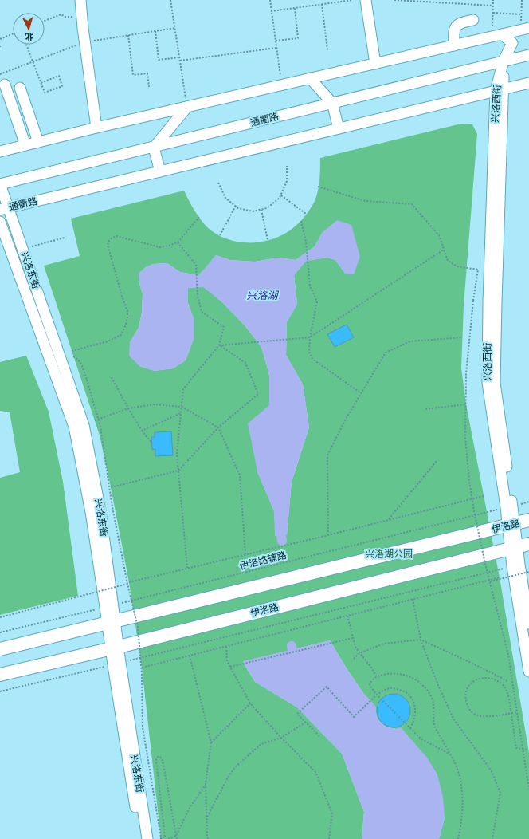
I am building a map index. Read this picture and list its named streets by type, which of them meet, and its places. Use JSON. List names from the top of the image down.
{
  "streets": {
    "main road": ["伊洛路"],
    "street": ["兴洛西街", "通衢路", "兴洛东街"],
    "path": ["伊洛路辅路"]
  },
  "crossings": [
    ["兴洛西街", "通衢路"],
    ["兴洛西街", "伊洛路"],
    ["兴洛西街", "伊洛路辅路"],
    ["通衢路", "兴洛东街"],
    ["兴洛东街", "伊洛路"],
    ["兴洛东街", "伊洛路辅路"]
  ],
  "water": ["兴洛湖"],
  "parks": ["兴洛湖公园"],
  "north": "bottom"
}
